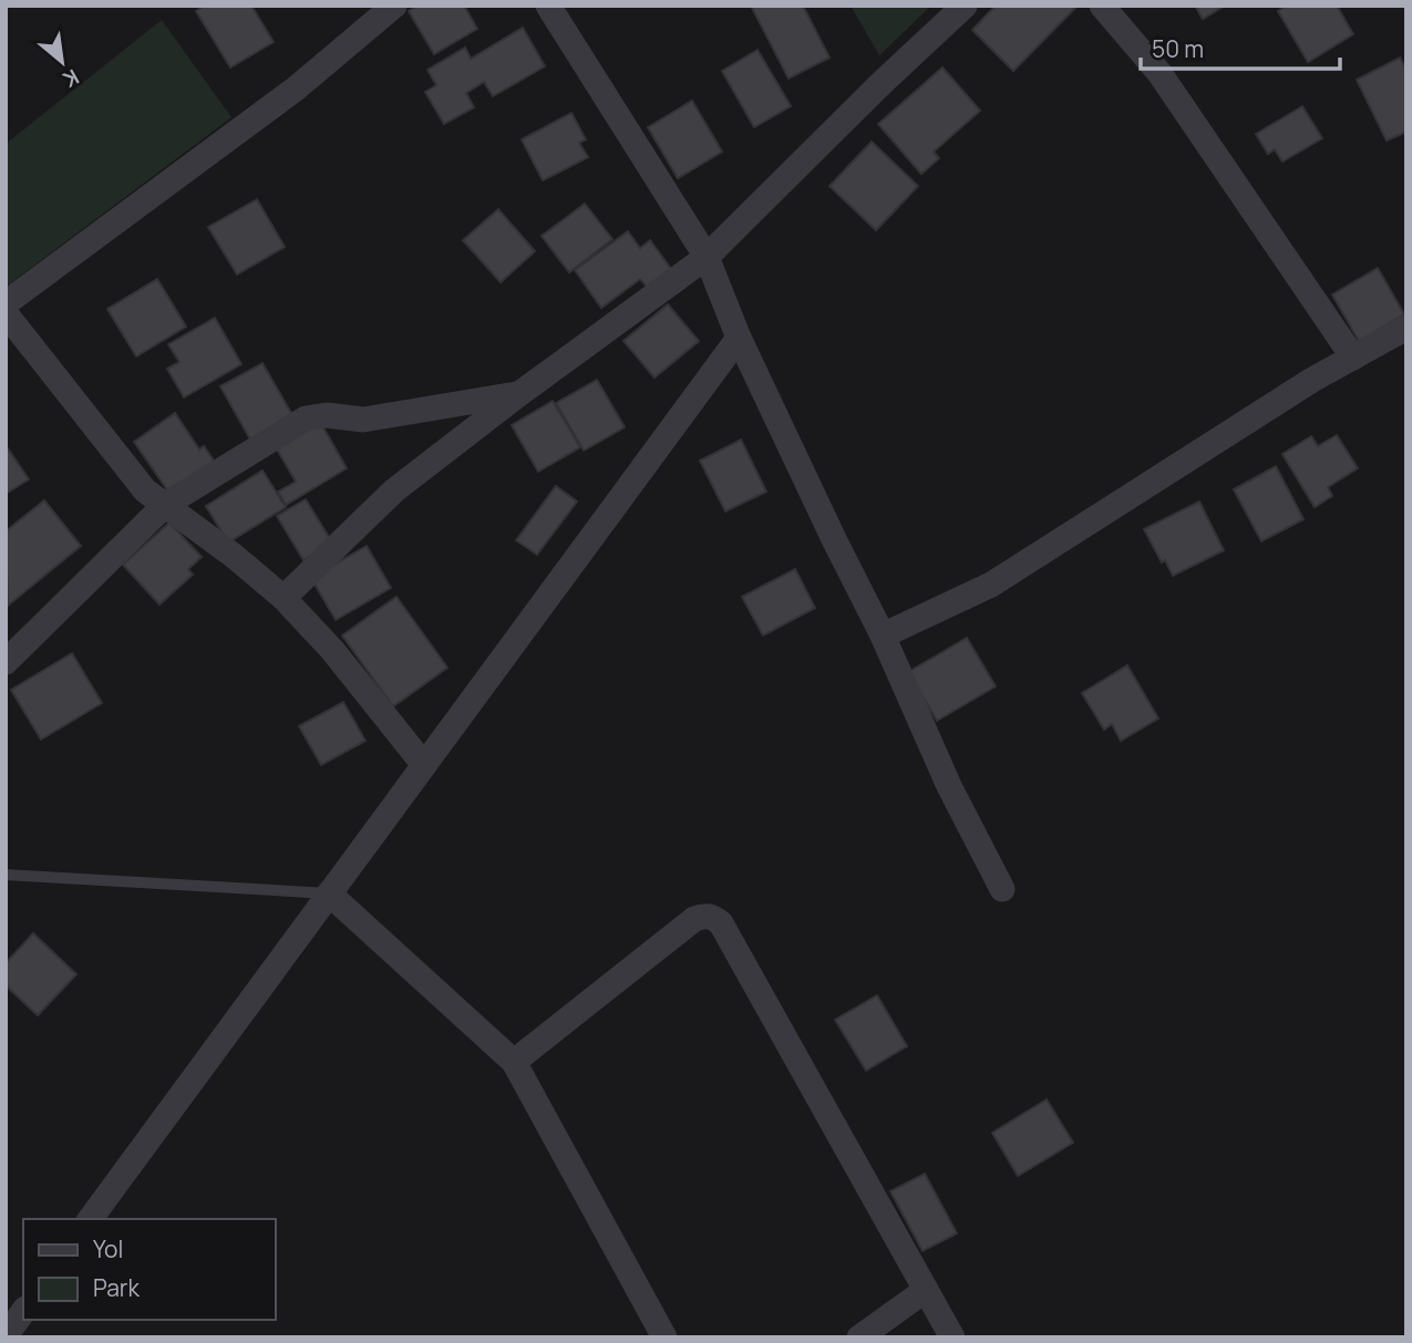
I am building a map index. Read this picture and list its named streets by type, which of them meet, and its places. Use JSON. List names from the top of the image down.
{
  "legend": ["Yol", "Park"],
  "scale_bar": "50 m",
  "north": "bottom right"
}
